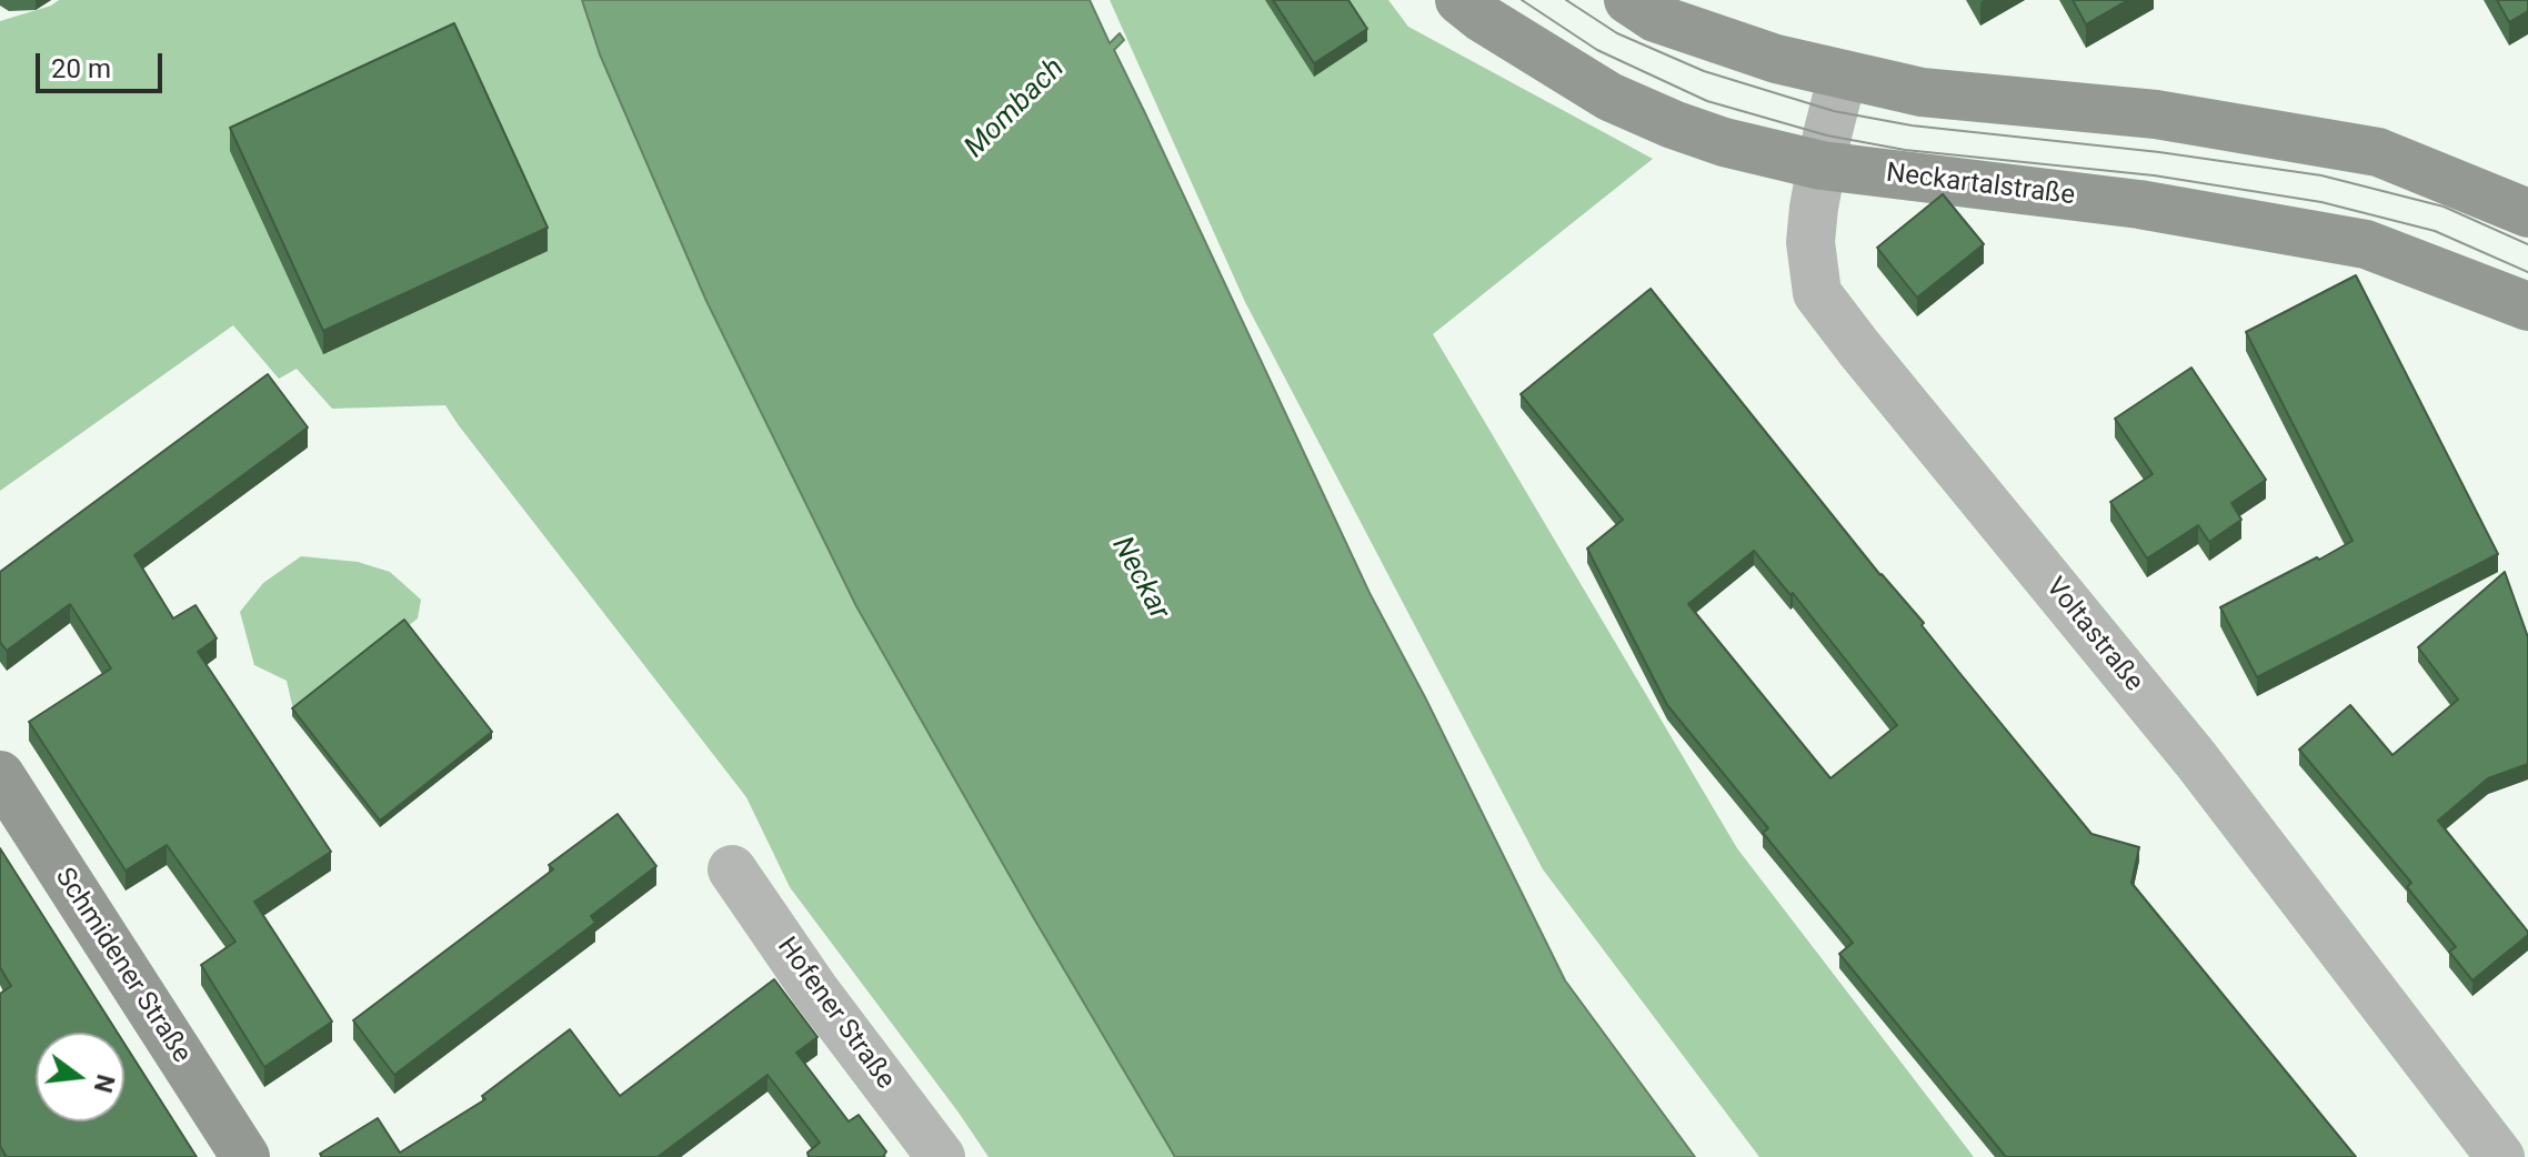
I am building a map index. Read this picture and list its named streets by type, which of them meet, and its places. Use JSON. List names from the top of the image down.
{
  "streets": {
    "main road": ["Neckartalstraße", "Schmidener Straße"],
    "street": ["Voltastraße", "Hofener Straße"]
  },
  "crossings": [
    ["Neckartalstraße", "Voltastraße"]
  ],
  "water": ["Mombach", "Neckar"],
  "scale_bar": "20 m",
  "north": "right"
}
